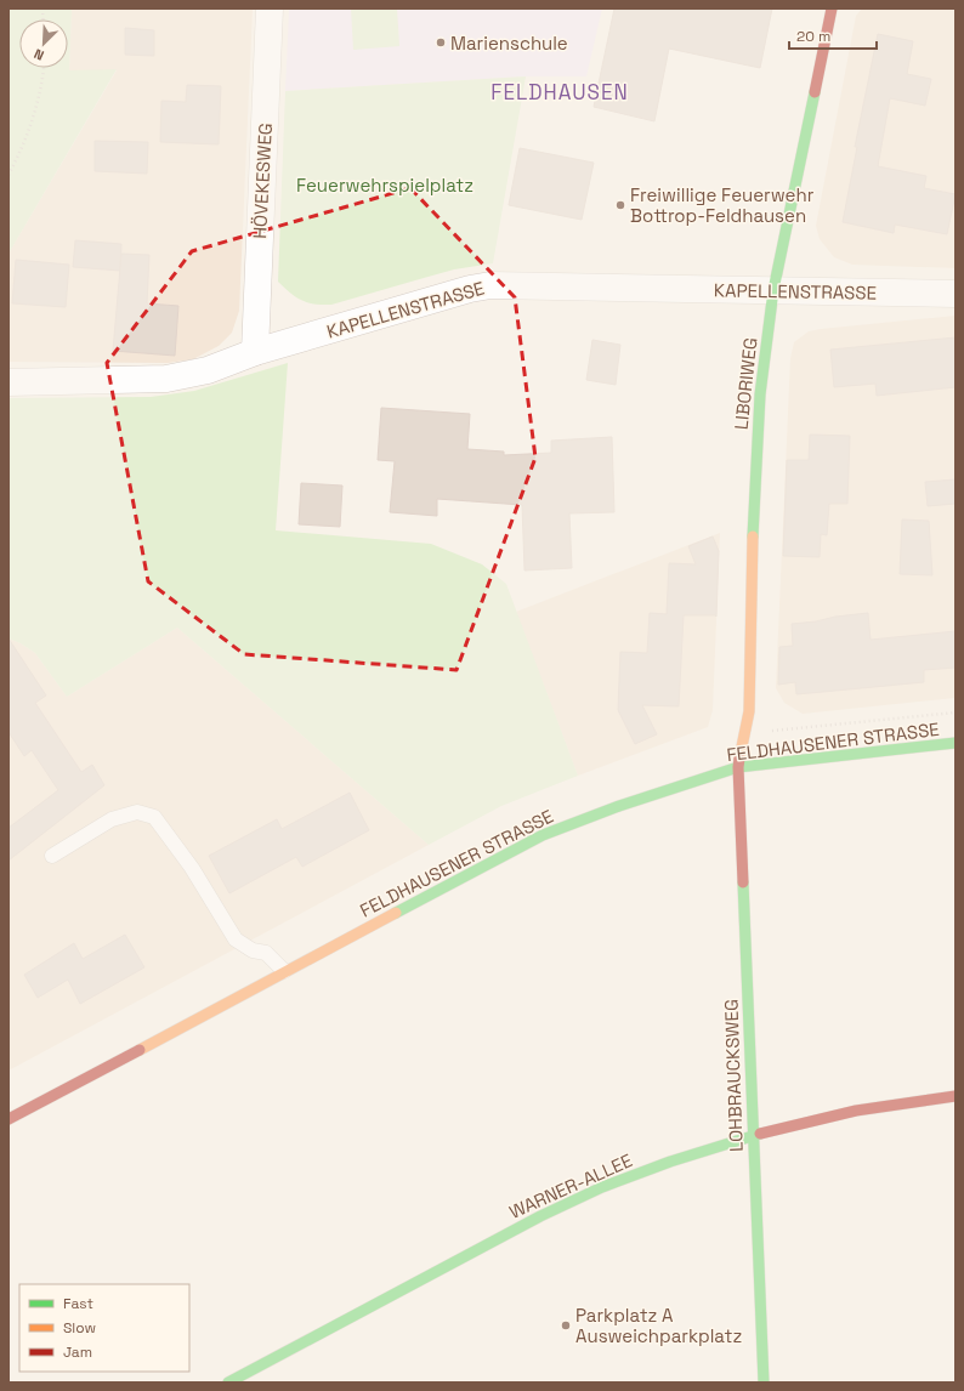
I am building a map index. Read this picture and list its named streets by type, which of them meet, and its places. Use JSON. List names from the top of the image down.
{
  "streets": {
    "street": [
      "HÖVEKESWEG",
      "KAPELLENSTRASSE",
      "LIBORIWEG",
      "FELDHAUSENER STRASSE",
      "LOHBRAUCKSWEG",
      "WARNER-ALLEE"
    ]
  },
  "crossings": [
    ["HÖVEKESWEG", "KAPELLENSTRASSE"],
    ["KAPELLENSTRASSE", "LIBORIWEG"],
    ["LIBORIWEG", "FELDHAUSENER STRASSE"],
    ["LIBORIWEG", "LOHBRAUCKSWEG"],
    ["FELDHAUSENER STRASSE", "LOHBRAUCKSWEG"],
    ["LOHBRAUCKSWEG", "WARNER-ALLEE"]
  ],
  "districts": ["FELDHAUSEN"],
  "parks": ["Feuerwehrspielplatz"],
  "places": ["Marienschule", "Freiwillige Feuerwehr Bottrop-Feldhausen", "Parkplatz A Ausweichparkplatz"],
  "legend": ["Fast", "Slow", "Jam"],
  "scale_bar": "20 m",
  "north": "bottom left"
}
